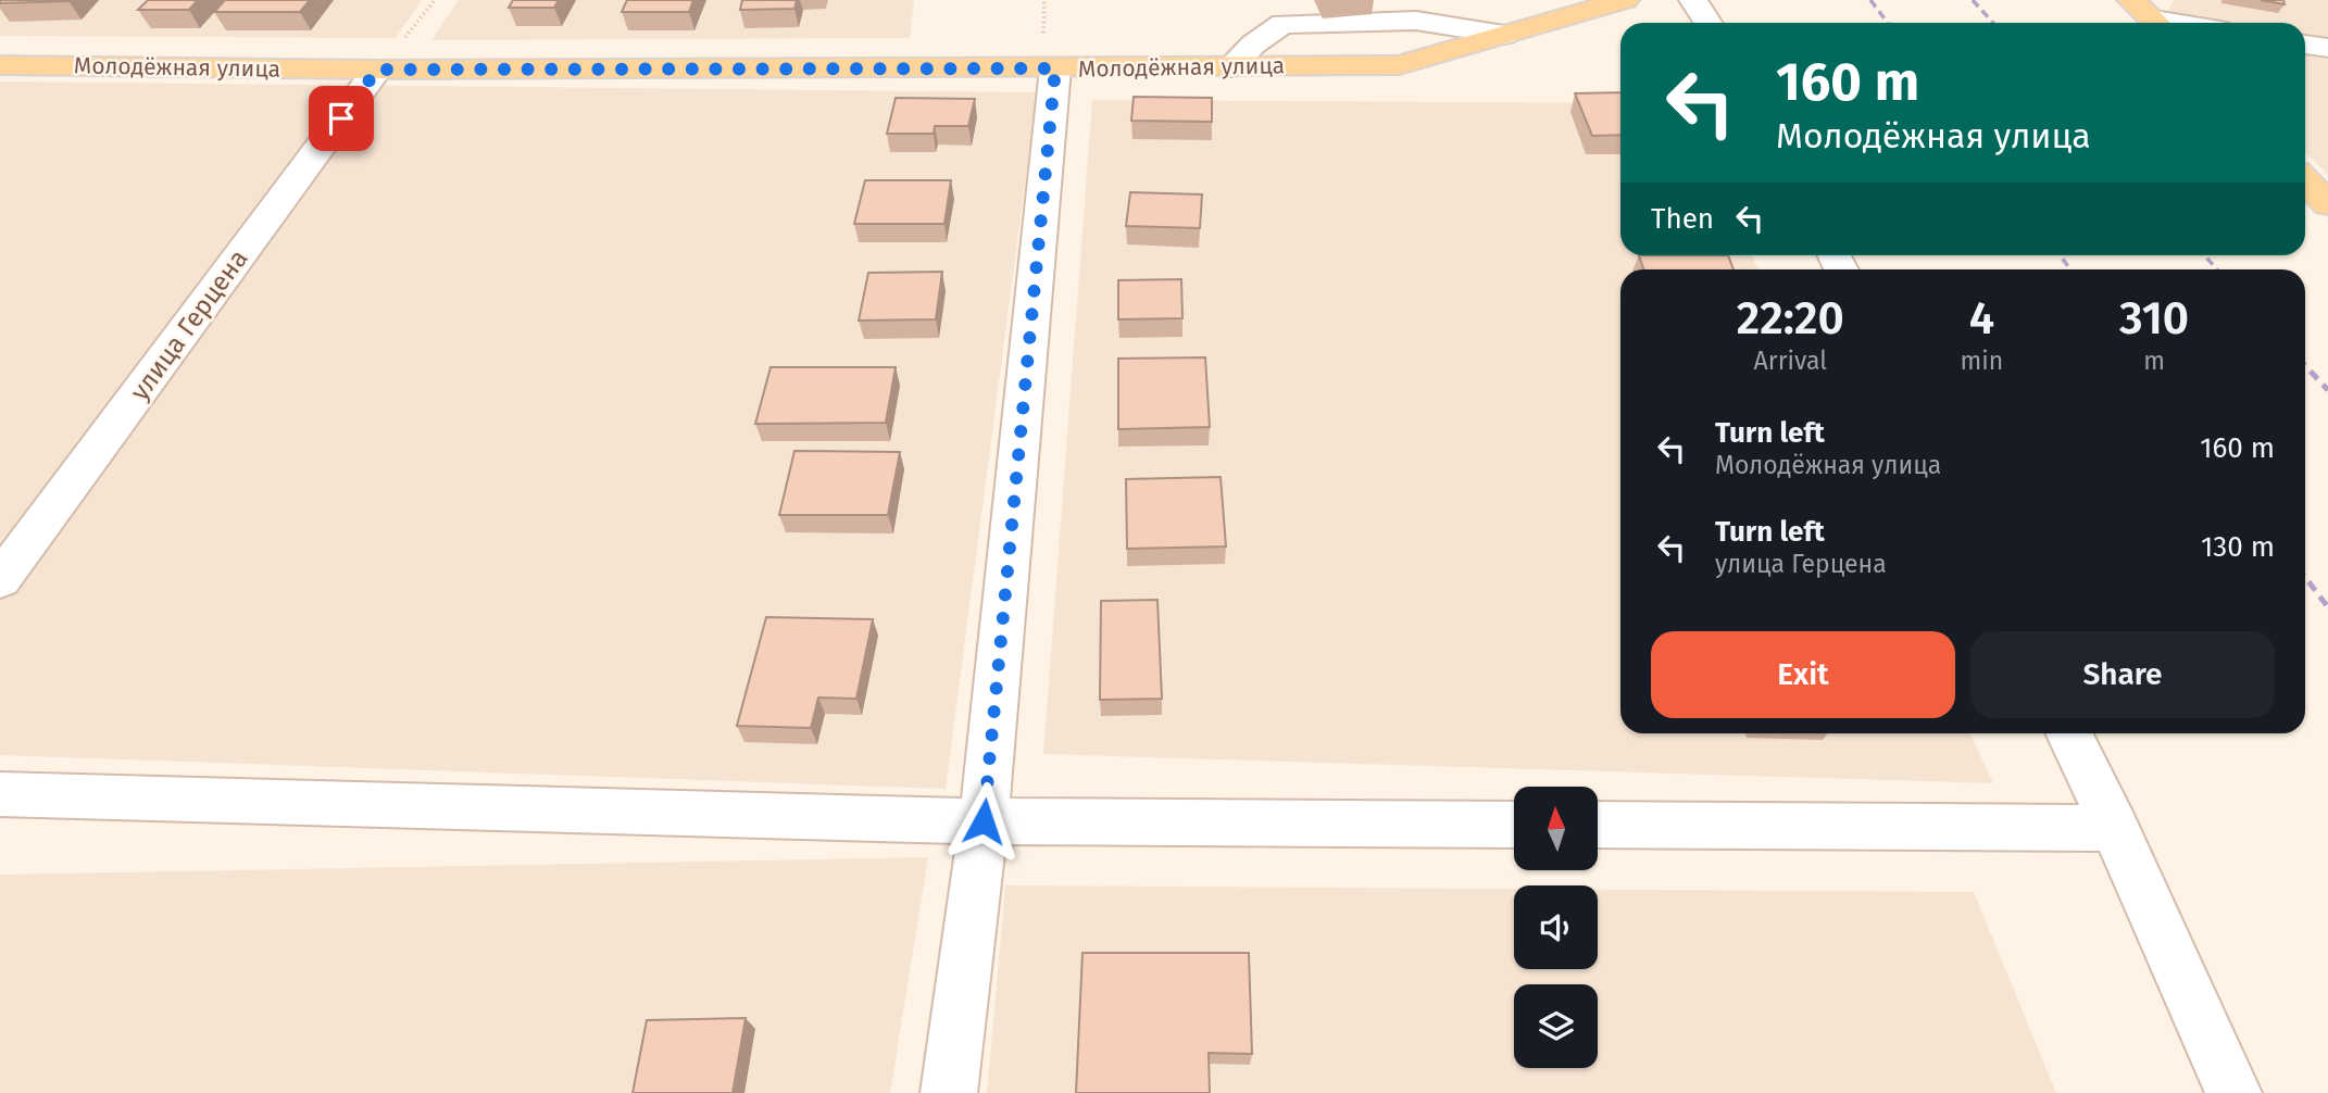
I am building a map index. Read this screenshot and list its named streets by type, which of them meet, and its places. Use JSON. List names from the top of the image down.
{
  "streets": {
    "main road": ["Молодёжная улица"],
    "street": ["улица Герцена"]
  },
  "crossings": [
    ["Молодёжная улица", "улица Герцена"]
  ],
  "north": "top",
  "page": {
    "turn": ["160 m", "Молодёжная улица"],
    "then": "Then",
    "eta": [
      "22:20",
      "Arrival",
      "4",
      "min",
      "310",
      "m"
    ],
    "list": [
      {
        "name": "Turn left",
        "note": "Молодёжная улица",
        "value": "160 m"
      },
      {
        "name": "Turn left",
        "note": "улица Герцена",
        "value": "130 m"
      }
    ],
    "buttons": ["Exit", "Share"]
  }
}
